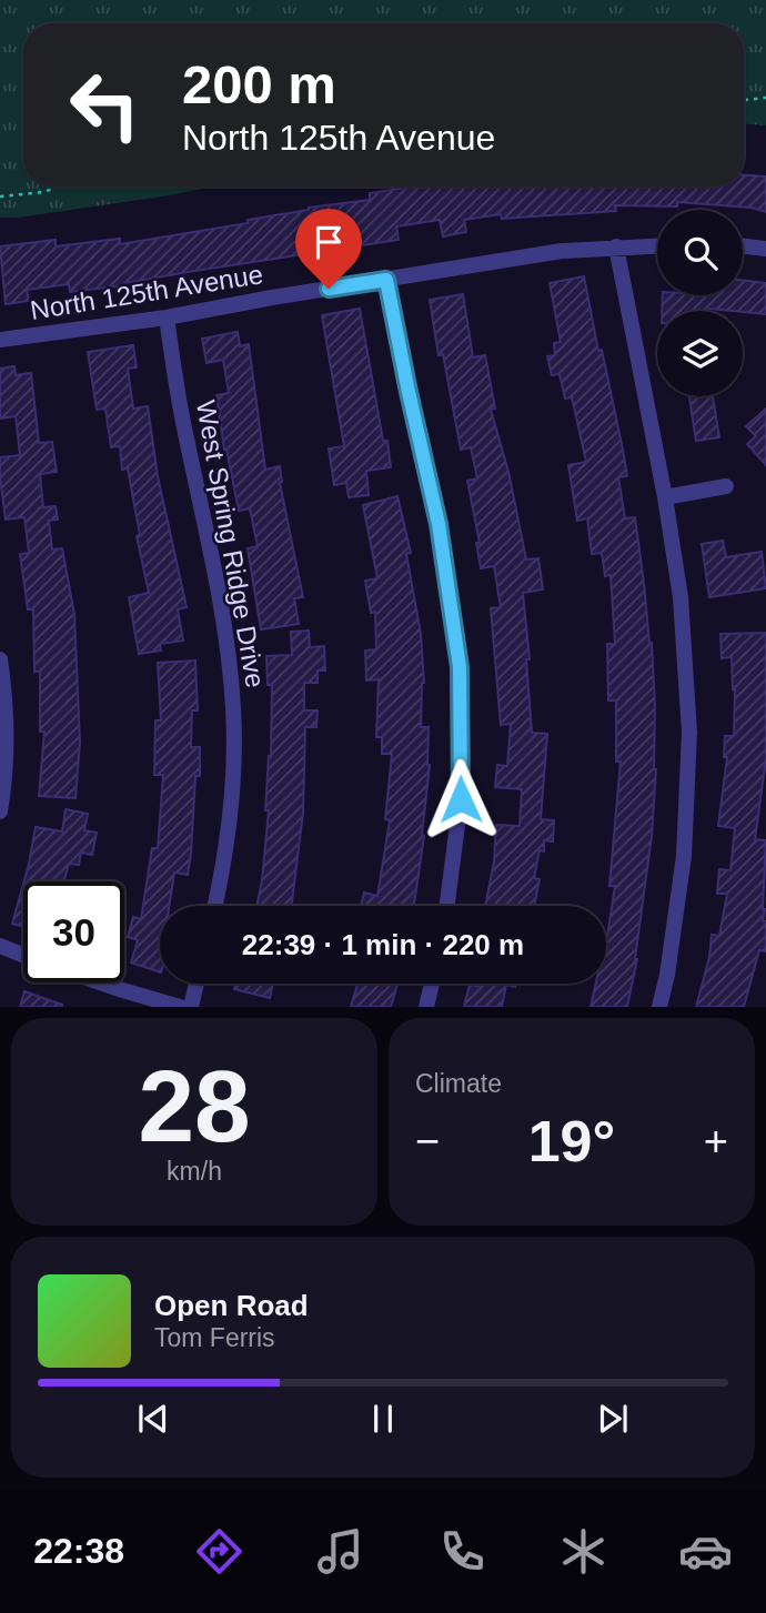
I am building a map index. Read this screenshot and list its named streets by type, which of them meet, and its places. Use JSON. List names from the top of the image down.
{
  "streets": {
    "street": ["North 125th Avenue", "West Spring Ridge Drive"]
  },
  "crossings": [
    ["North 125th Avenue", "West Spring Ridge Drive"]
  ],
  "page": {
    "turn": ["200 m", "North 125th Avenue"],
    "limit": "30",
    "trip": "22:39 · 1 min · 220 m",
    "tile": [
      ["28", "km/h"],
      "Climate"
    ],
    "heat": ["−", "19°", "+"],
    "song": ["Open Road", "Tom Ferris"],
    "tabs": "22:38"
  }
}
